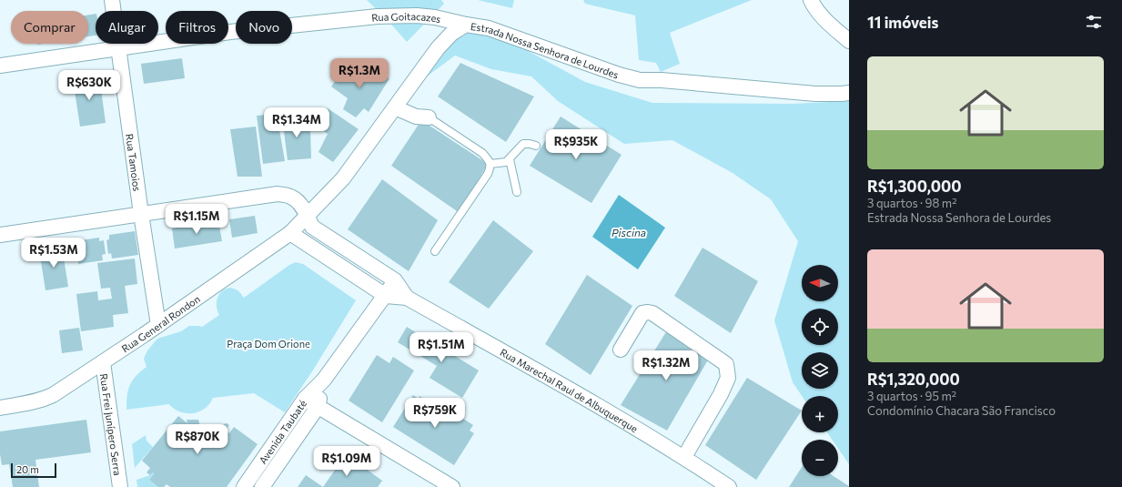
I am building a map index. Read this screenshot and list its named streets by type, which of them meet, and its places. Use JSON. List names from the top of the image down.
{
  "streets": {
    "street": [
      "Rua Goitacazes",
      "Estrada Nossa Senhora de Lourdes",
      "Rua Tamoios",
      "Rua General Rondon",
      "Rua Marechal Raul de Albuquerque",
      "Rua Frei Junípero Serra",
      "Avenida Taubaté"
    ]
  },
  "crossings": [
    ["Rua Goitacazes", "Estrada Nossa Senhora de Lourdes"],
    ["Rua Goitacazes", "Rua Tamoios"],
    ["Estrada Nossa Senhora de Lourdes", "Rua General Rondon"],
    ["Estrada Nossa Senhora de Lourdes", "Rua Marechal Raul de Albuquerque"],
    ["Rua Tamoios", "Rua General Rondon"],
    ["Rua Tamoios", "Rua Marechal Raul de Albuquerque"],
    ["Rua General Rondon", "Rua Marechal Raul de Albuquerque"],
    ["Rua General Rondon", "Rua Frei Junípero Serra"],
    ["Rua Marechal Raul de Albuquerque", "Avenida Taubaté"]
  ],
  "water": ["Piscina"],
  "parks": ["Praça Dom Orione"],
  "scale_bar": "20 m",
  "north": "left",
  "page": {
    "heading": "11 imóveis",
    "chip": [
      "Comprar",
      "Alugar",
      "Filtros",
      "Novo"
    ],
    "list": [
      {
        "name": "R$1,300,000",
        "note": "3 quartos · 98 m² · Estrada Nossa Senhora de Lourdes"
      },
      {
        "name": "R$1,320,000",
        "note": "3 quartos · 95 m² · Condomínio Chacara São Francisco"
      }
    ],
    "price": [
      "R$1.3M",
      "R$630K",
      "R$1.34M",
      "R$935K",
      "R$1.15M",
      "R$1.53M",
      "R$1.51M",
      "R$1.32M",
      "R$759K",
      "R$870K",
      "R$1.09M"
    ],
    "map_buttons": ["+", "−"],
    "scale": "20 m"
  }
}
